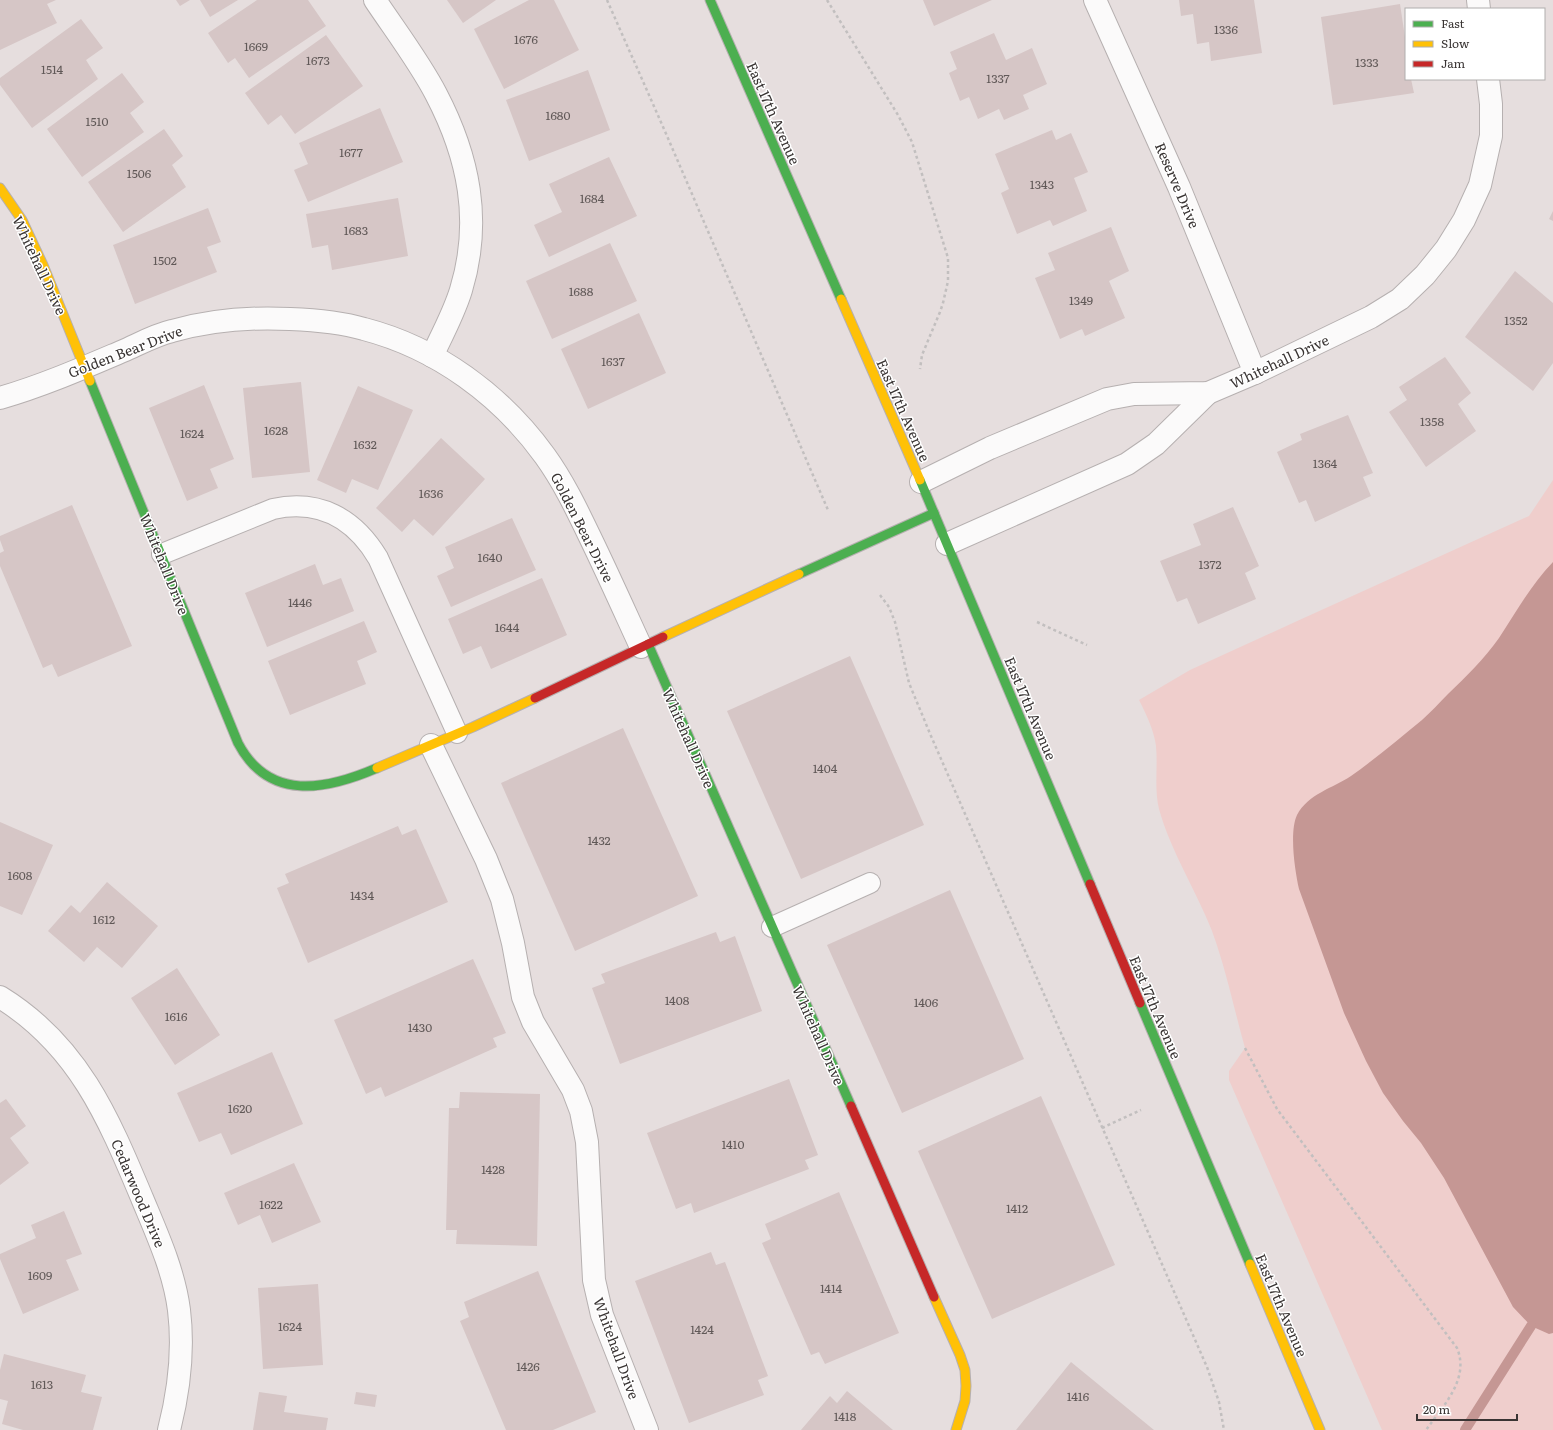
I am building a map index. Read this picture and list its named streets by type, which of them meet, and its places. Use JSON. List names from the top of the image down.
{
  "streets": {
    "street": [
      "East 17th Avenue",
      "Reserve Drive",
      "Whitehall Drive",
      "Golden Bear Drive",
      "Cedarwood Drive"
    ]
  },
  "crossings": [
    ["East 17th Avenue", "Whitehall Drive"],
    ["Reserve Drive", "Whitehall Drive"],
    ["Whitehall Drive", "Golden Bear Drive"]
  ],
  "house_numbers": [
    "1336",
    "1676",
    "1669",
    "1673",
    "1333",
    "1514",
    "1337",
    "1680",
    "1510",
    "1677",
    "1506",
    "1343",
    "1684",
    "1683",
    "1502",
    "1688",
    "1349",
    "1352",
    "1637",
    "1358",
    "1628",
    "1624",
    "1632",
    "1364",
    "1636",
    "1640",
    "1372",
    "1446",
    "1644",
    "1404",
    "1432",
    "1608",
    "1434",
    "1612",
    "1408",
    "1406",
    "1616",
    "1430",
    "1620",
    "1410",
    "1428",
    "1622",
    "1412",
    "1609",
    "1414",
    "1624",
    "1424",
    "1426",
    "1613",
    "1416",
    "1418"
  ],
  "legend": ["Fast", "Slow", "Jam"],
  "scale_bar": "20 m"
}
